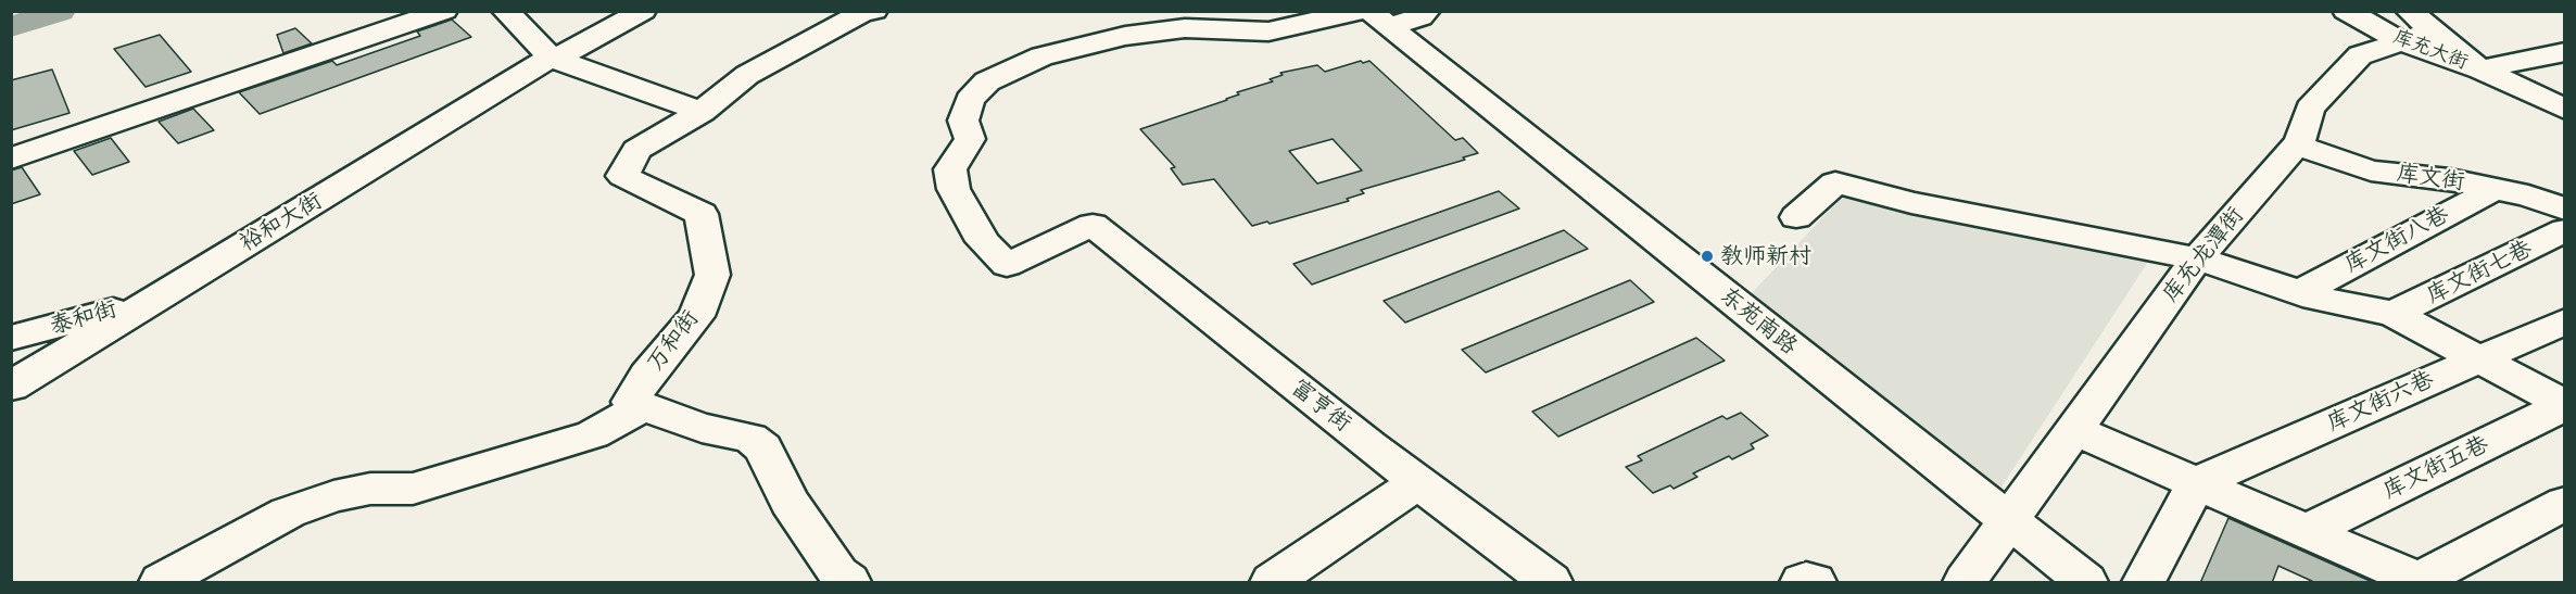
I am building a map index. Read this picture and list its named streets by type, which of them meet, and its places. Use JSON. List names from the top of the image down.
{
  "streets": {
    "street": [
      "库充大街",
      "库文街",
      "裕和大街",
      "库文街八巷",
      "库充龙潭街",
      "库文街七巷",
      "泰和街",
      "东苑南路",
      "万和街",
      "库文街六巷",
      "富亨街",
      "库文街五巷"
    ]
  },
  "crossings": [
    ["库充大街", "库充龙潭街"],
    ["库文街", "库文街八巷"],
    ["库文街", "库充龙潭街"],
    ["裕和大街", "泰和街"],
    ["库充龙潭街", "东苑南路"],
    ["东苑南路", "富亨街"]
  ],
  "places": ["教师新村"]
}
